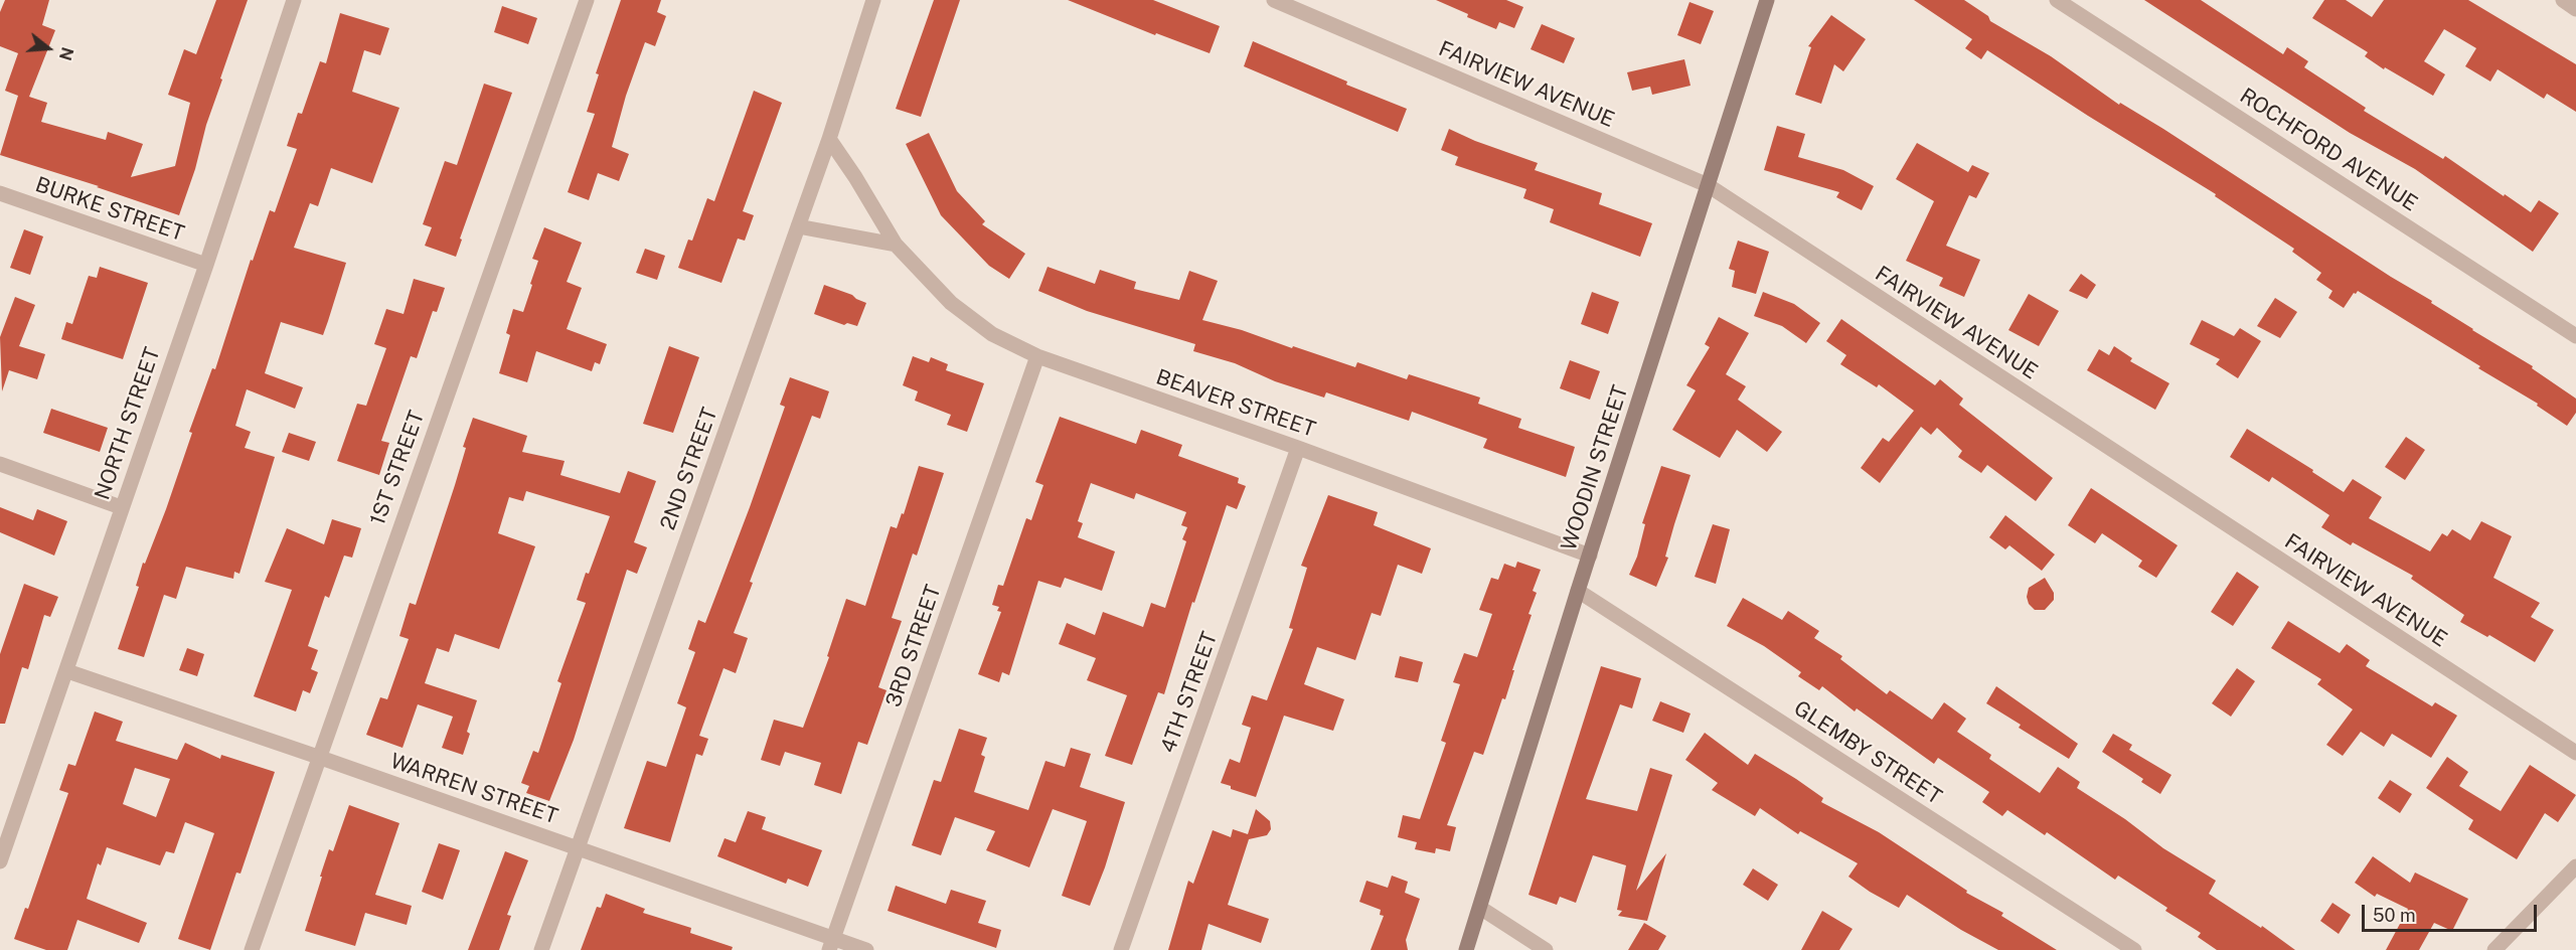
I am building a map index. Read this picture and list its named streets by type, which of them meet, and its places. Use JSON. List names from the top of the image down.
{
  "streets": {
    "main road": ["WOODIN STREET"],
    "street": [
      "FAIRVIEW AVENUE",
      "ROCHFORD AVENUE",
      "BURKE STREET",
      "BEAVER STREET",
      "NORTH STREET",
      "1ST STREET",
      "2ND STREET",
      "3RD STREET",
      "4TH STREET",
      "GLEMBY STREET",
      "WARREN STREET"
    ]
  },
  "crossings": [
    ["FAIRVIEW AVENUE", "WOODIN STREET"],
    ["BURKE STREET", "NORTH STREET"],
    ["BEAVER STREET", "WOODIN STREET"],
    ["BEAVER STREET", "2ND STREET"],
    ["BEAVER STREET", "3RD STREET"],
    ["BEAVER STREET", "4TH STREET"],
    ["NORTH STREET", "WARREN STREET"],
    ["1ST STREET", "WARREN STREET"],
    ["WOODIN STREET", "GLEMBY STREET"],
    ["2ND STREET", "WARREN STREET"],
    ["3RD STREET", "WARREN STREET"]
  ],
  "scale_bar": "50 m",
  "north": "right"
}
